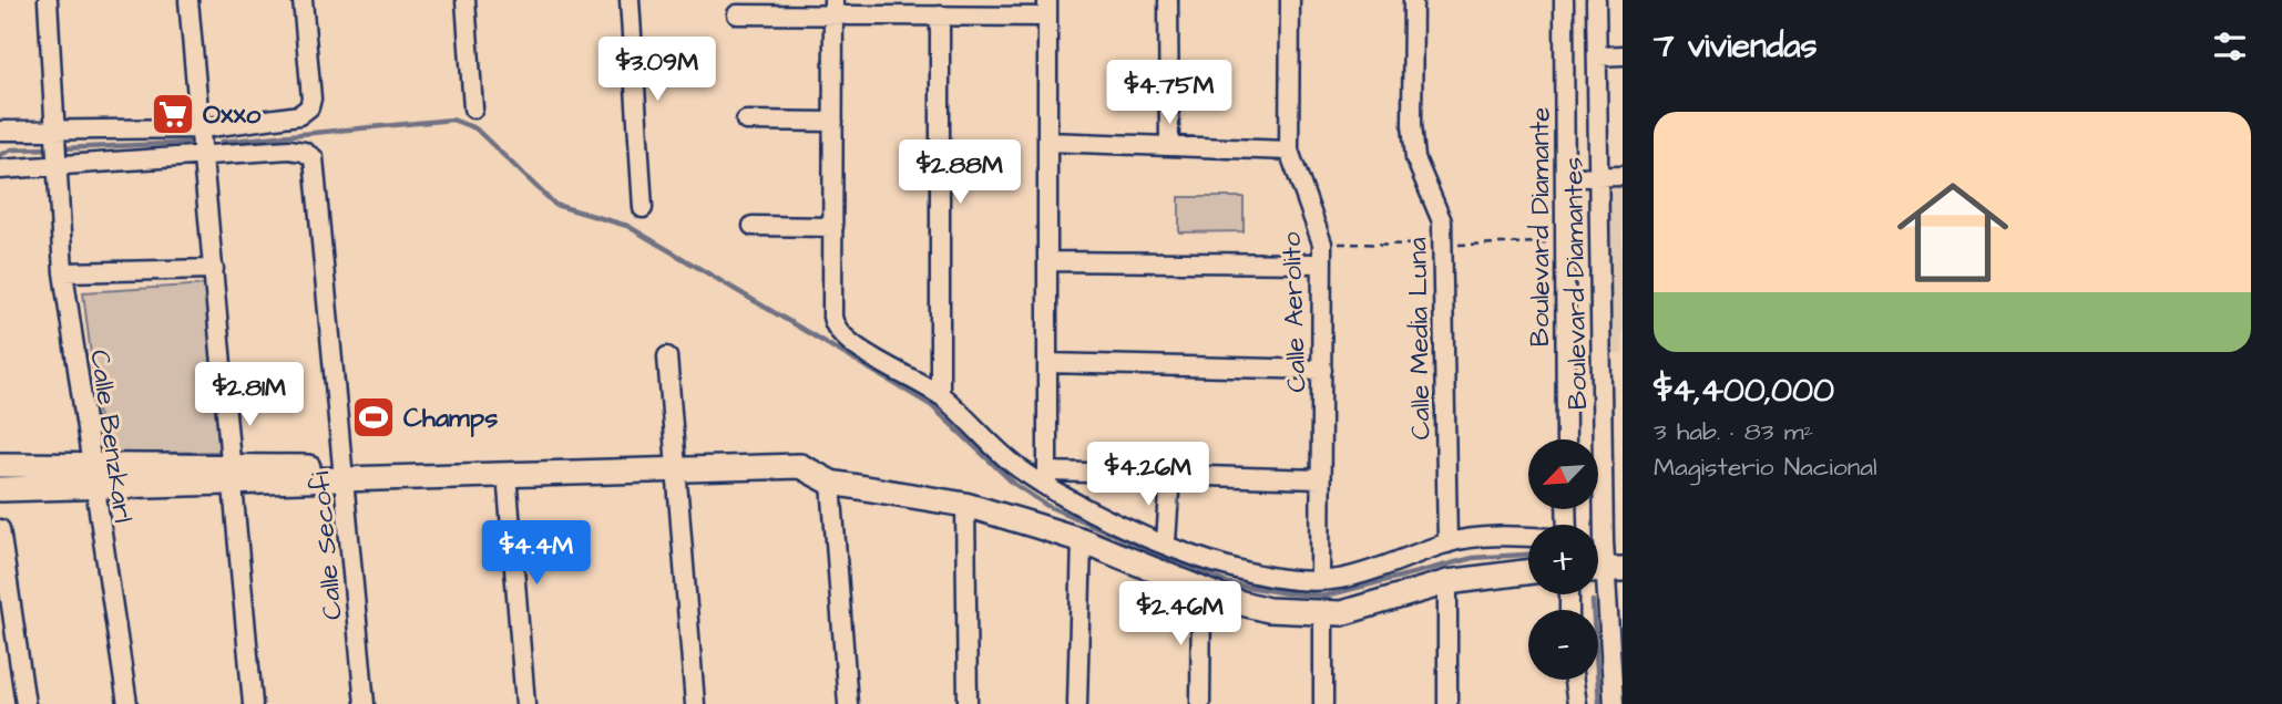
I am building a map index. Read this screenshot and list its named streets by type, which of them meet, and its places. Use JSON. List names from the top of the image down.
{
  "streets": {
    "street": [
      "Boulevard Diamante",
      "Boulevard Diamantes",
      "Calle Aerolito",
      "Calle Media Luna",
      "Calle Benzkarl",
      "Calle Secofi"
    ]
  },
  "places": {
    "supermarket": ["Oxxo"],
    "sports": ["Champs"]
  },
  "north": "bottom left",
  "page": {
    "heading": "7 viviendas",
    "price": [
      "$3.09M",
      "$4.75M",
      "$2.88M",
      "$2.81M",
      "$4.26M",
      "$4.4M",
      "$2.46M"
    ],
    "list": [
      {
        "name": "$4,400,000",
        "note": "3 hab. · 83 m² · Magisterio Nacional"
      }
    ],
    "map_buttons": ["+", "−"]
  }
}
